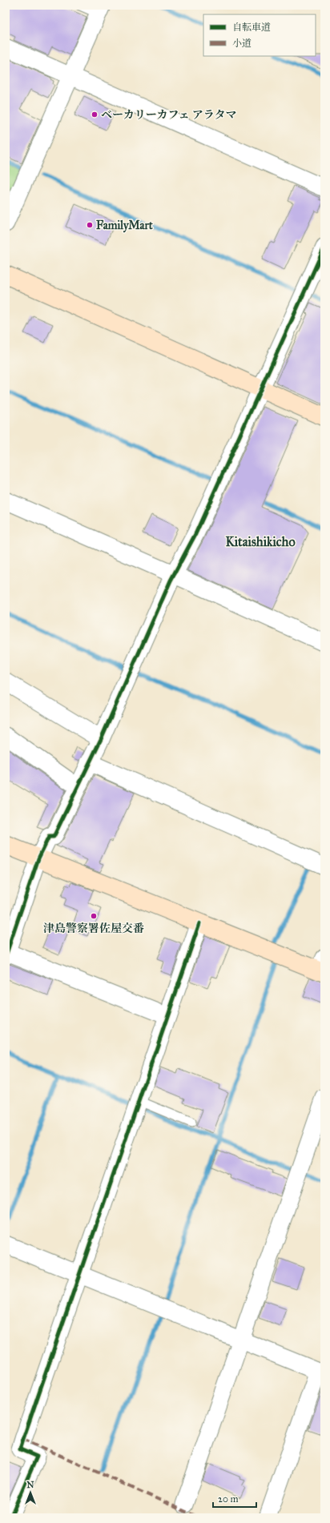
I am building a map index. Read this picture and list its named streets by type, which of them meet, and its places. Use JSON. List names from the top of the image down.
{
  "districts": ["Kitaishikicho"],
  "places": ["ベーカリーカフェ アラタマ", "FamilyMart", "津島警察署佐屋交番"],
  "legend": ["自転車道", "小道"],
  "scale_bar": "20 m",
  "north": "top"
}
